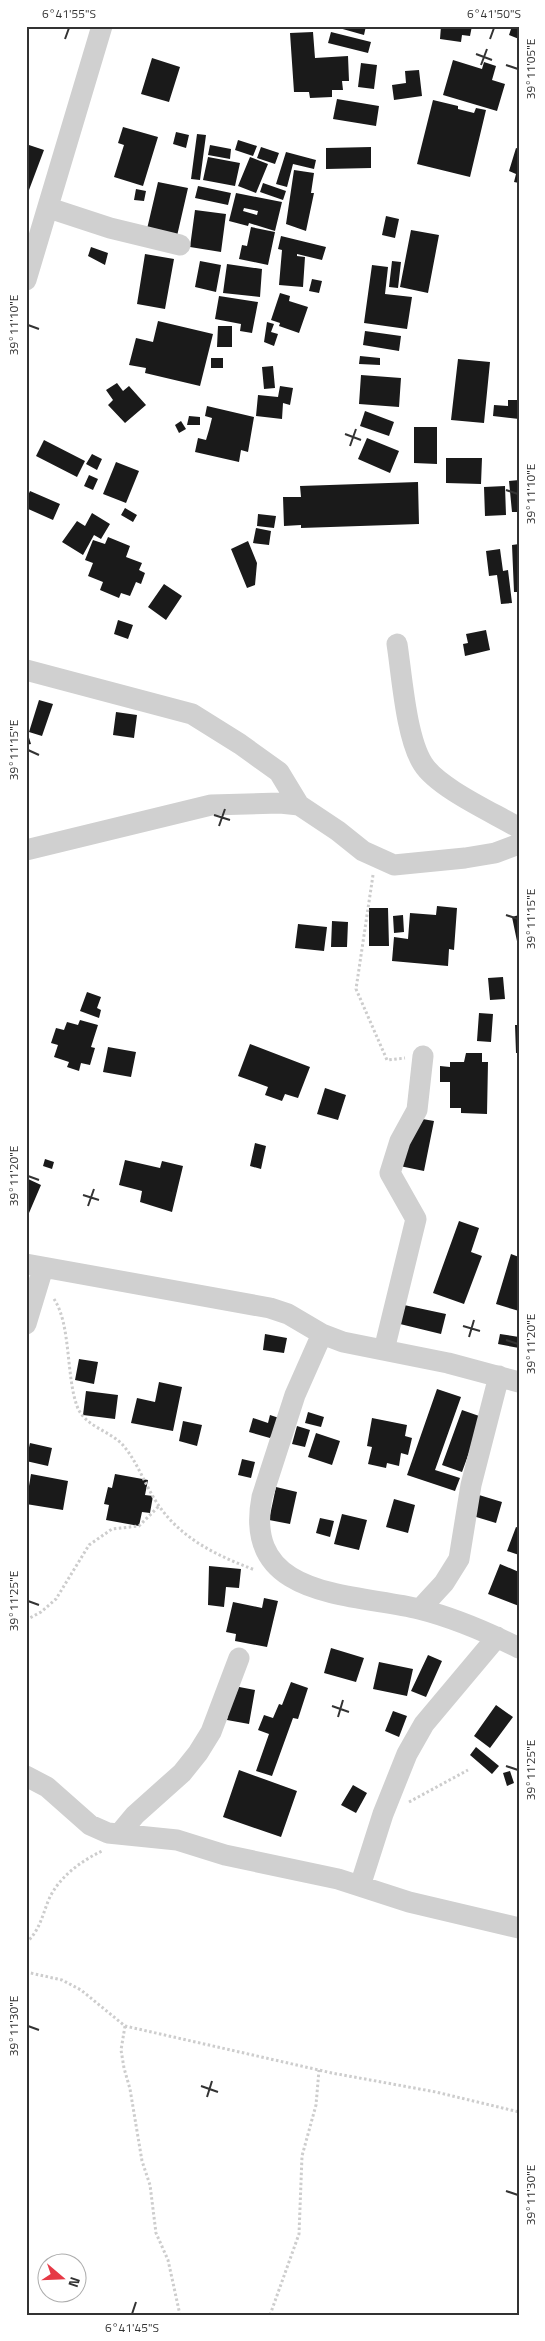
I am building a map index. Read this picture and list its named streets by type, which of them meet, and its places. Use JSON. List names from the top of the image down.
{
  "north": "right",
  "coordinates": [
    "6°41'55\"S",
    "6°41'50\"S",
    "39°11'05\"E",
    "39°11'10\"E",
    "39°11'15\"E",
    "39°11'20\"E",
    "39°11'25\"E",
    "39°11'30\"E",
    "6°41'45\"S"
  ]
}
